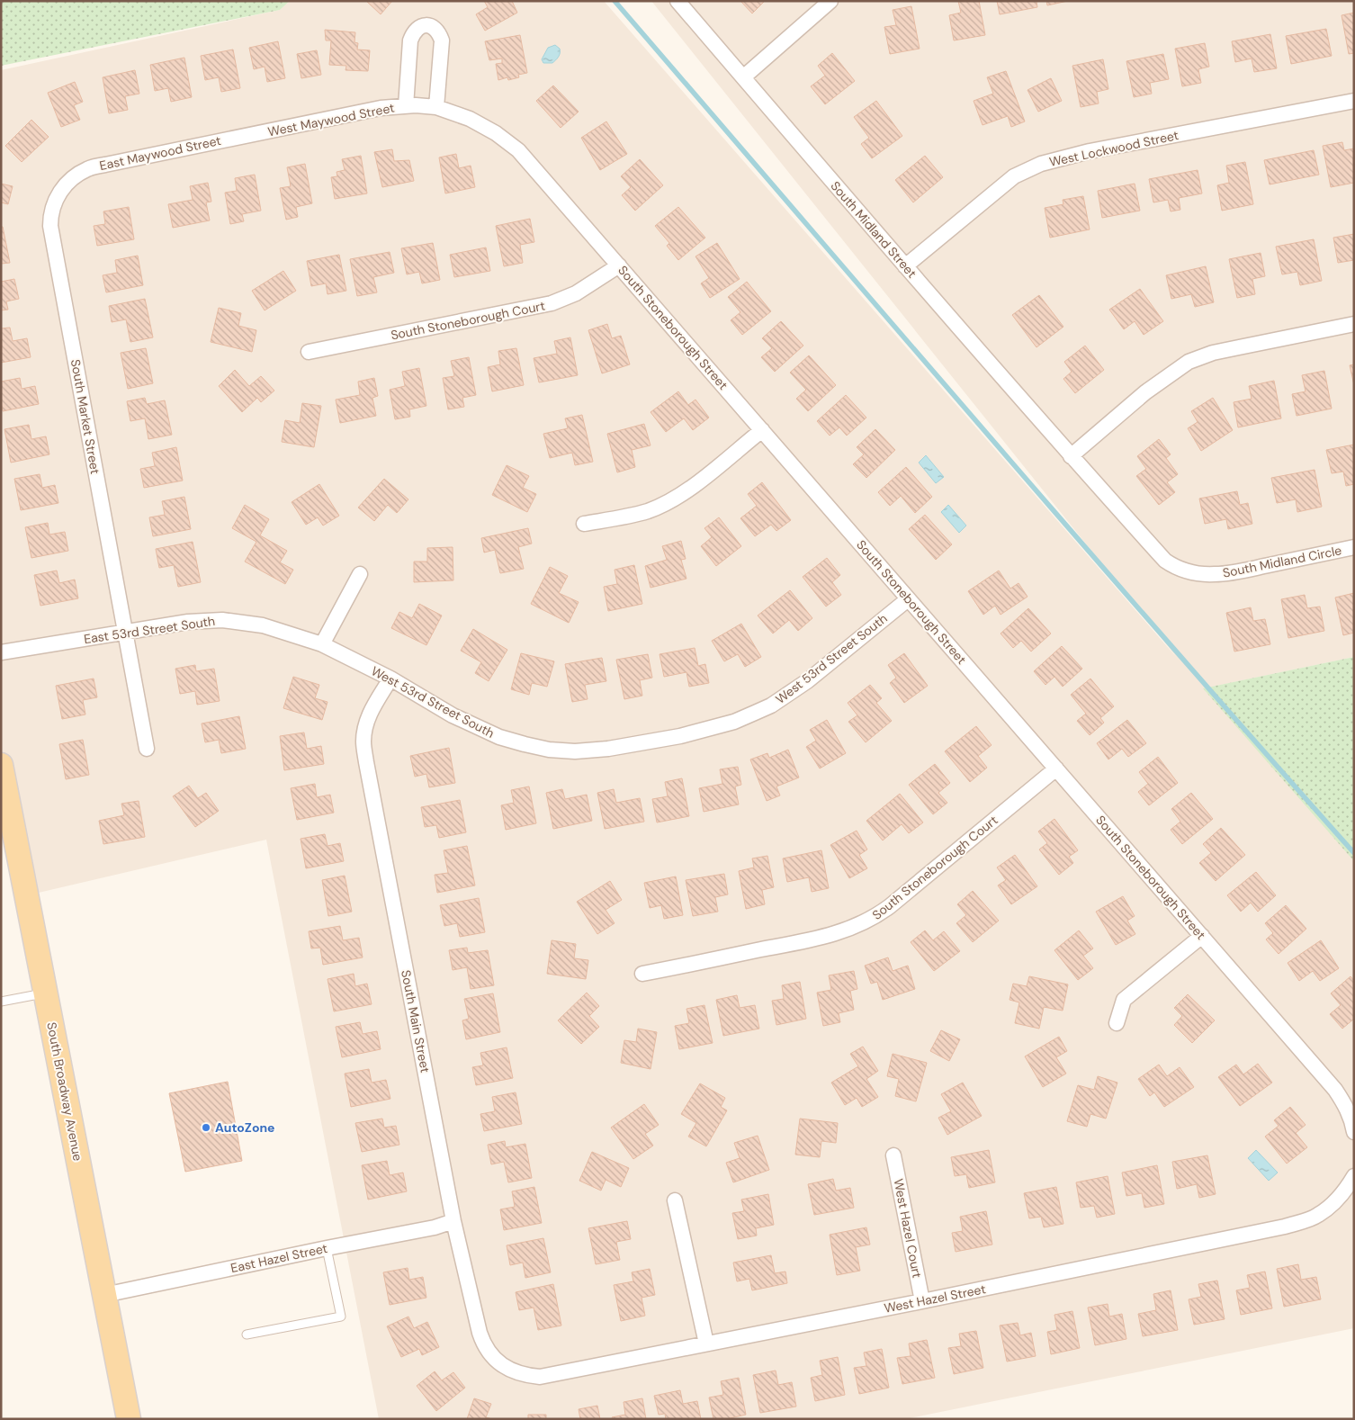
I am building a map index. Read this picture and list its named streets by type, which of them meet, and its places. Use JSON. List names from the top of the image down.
{
  "streets": {
    "main road": ["South Broadway Avenue"],
    "street": [
      "West Maywood Street",
      "West Lockwood Street",
      "East Maywood Street",
      "South Midland Street",
      "South Stoneborough Court",
      "South Stoneborough Street",
      "South Market Street",
      "South Midland Circle",
      "East 53rd Street South",
      "West 53rd Street South",
      "South Main Street",
      "West Hazel Court",
      "East Hazel Street",
      "West Hazel Street"
    ]
  },
  "crossings": [
    ["West Maywood Street", "East Maywood Street"],
    ["West Maywood Street", "South Stoneborough Street"],
    ["West Lockwood Street", "South Midland Street"],
    ["East Maywood Street", "South Market Street"],
    ["South Midland Street", "South Midland Circle"],
    ["South Stoneborough Court", "South Stoneborough Street"],
    ["South Stoneborough Street", "West 53rd Street South"],
    ["South Market Street", "East 53rd Street South"],
    ["East 53rd Street South", "West 53rd Street South"],
    ["West 53rd Street South", "South Main Street"],
    ["South Main Street", "East Hazel Street"],
    ["South Main Street", "West Hazel Street"],
    ["South Broadway Avenue", "East Hazel Street"],
    ["West Hazel Court", "West Hazel Street"]
  ],
  "places": ["AutoZone"]
}
